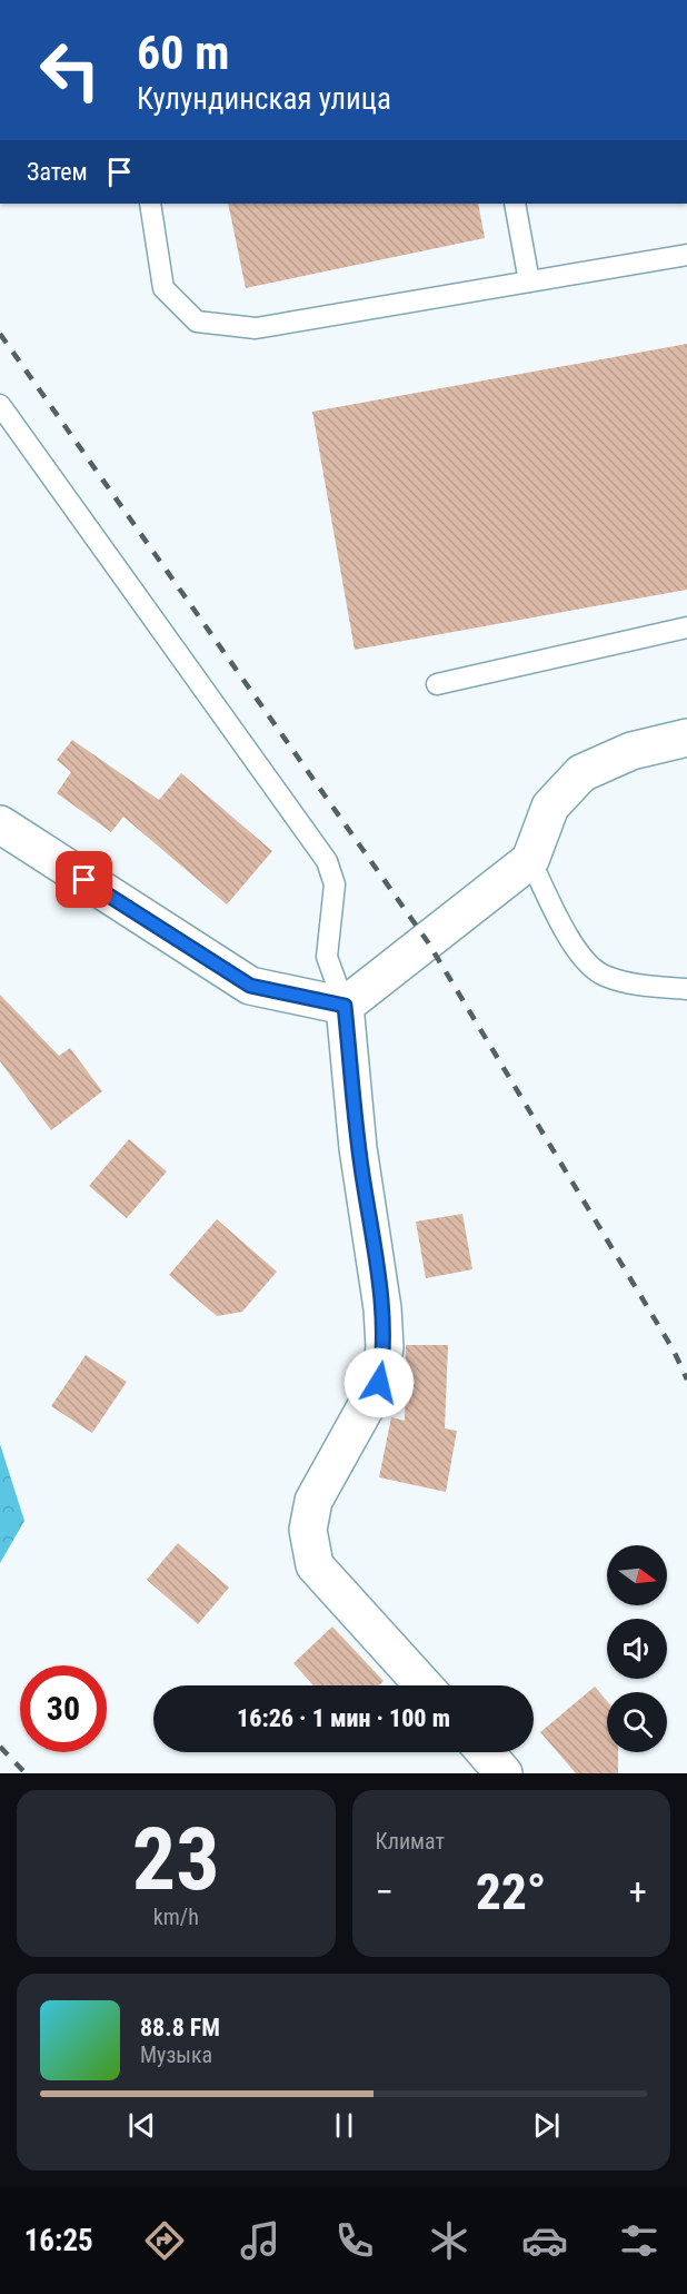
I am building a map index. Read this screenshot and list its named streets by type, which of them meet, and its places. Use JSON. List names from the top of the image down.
{
  "north": "right",
  "page": {
    "turn": ["60 m", "Кулундинская улица"],
    "then": "Затем",
    "limit": "30",
    "trip": "16:26 · 1 мин · 100 m",
    "tile": [
      ["23", "km/h"],
      "Климат"
    ],
    "heat": ["−", "22°", "+"],
    "song": ["88.8 FM", "Музыка"],
    "tabs": "16:25"
  }
}
